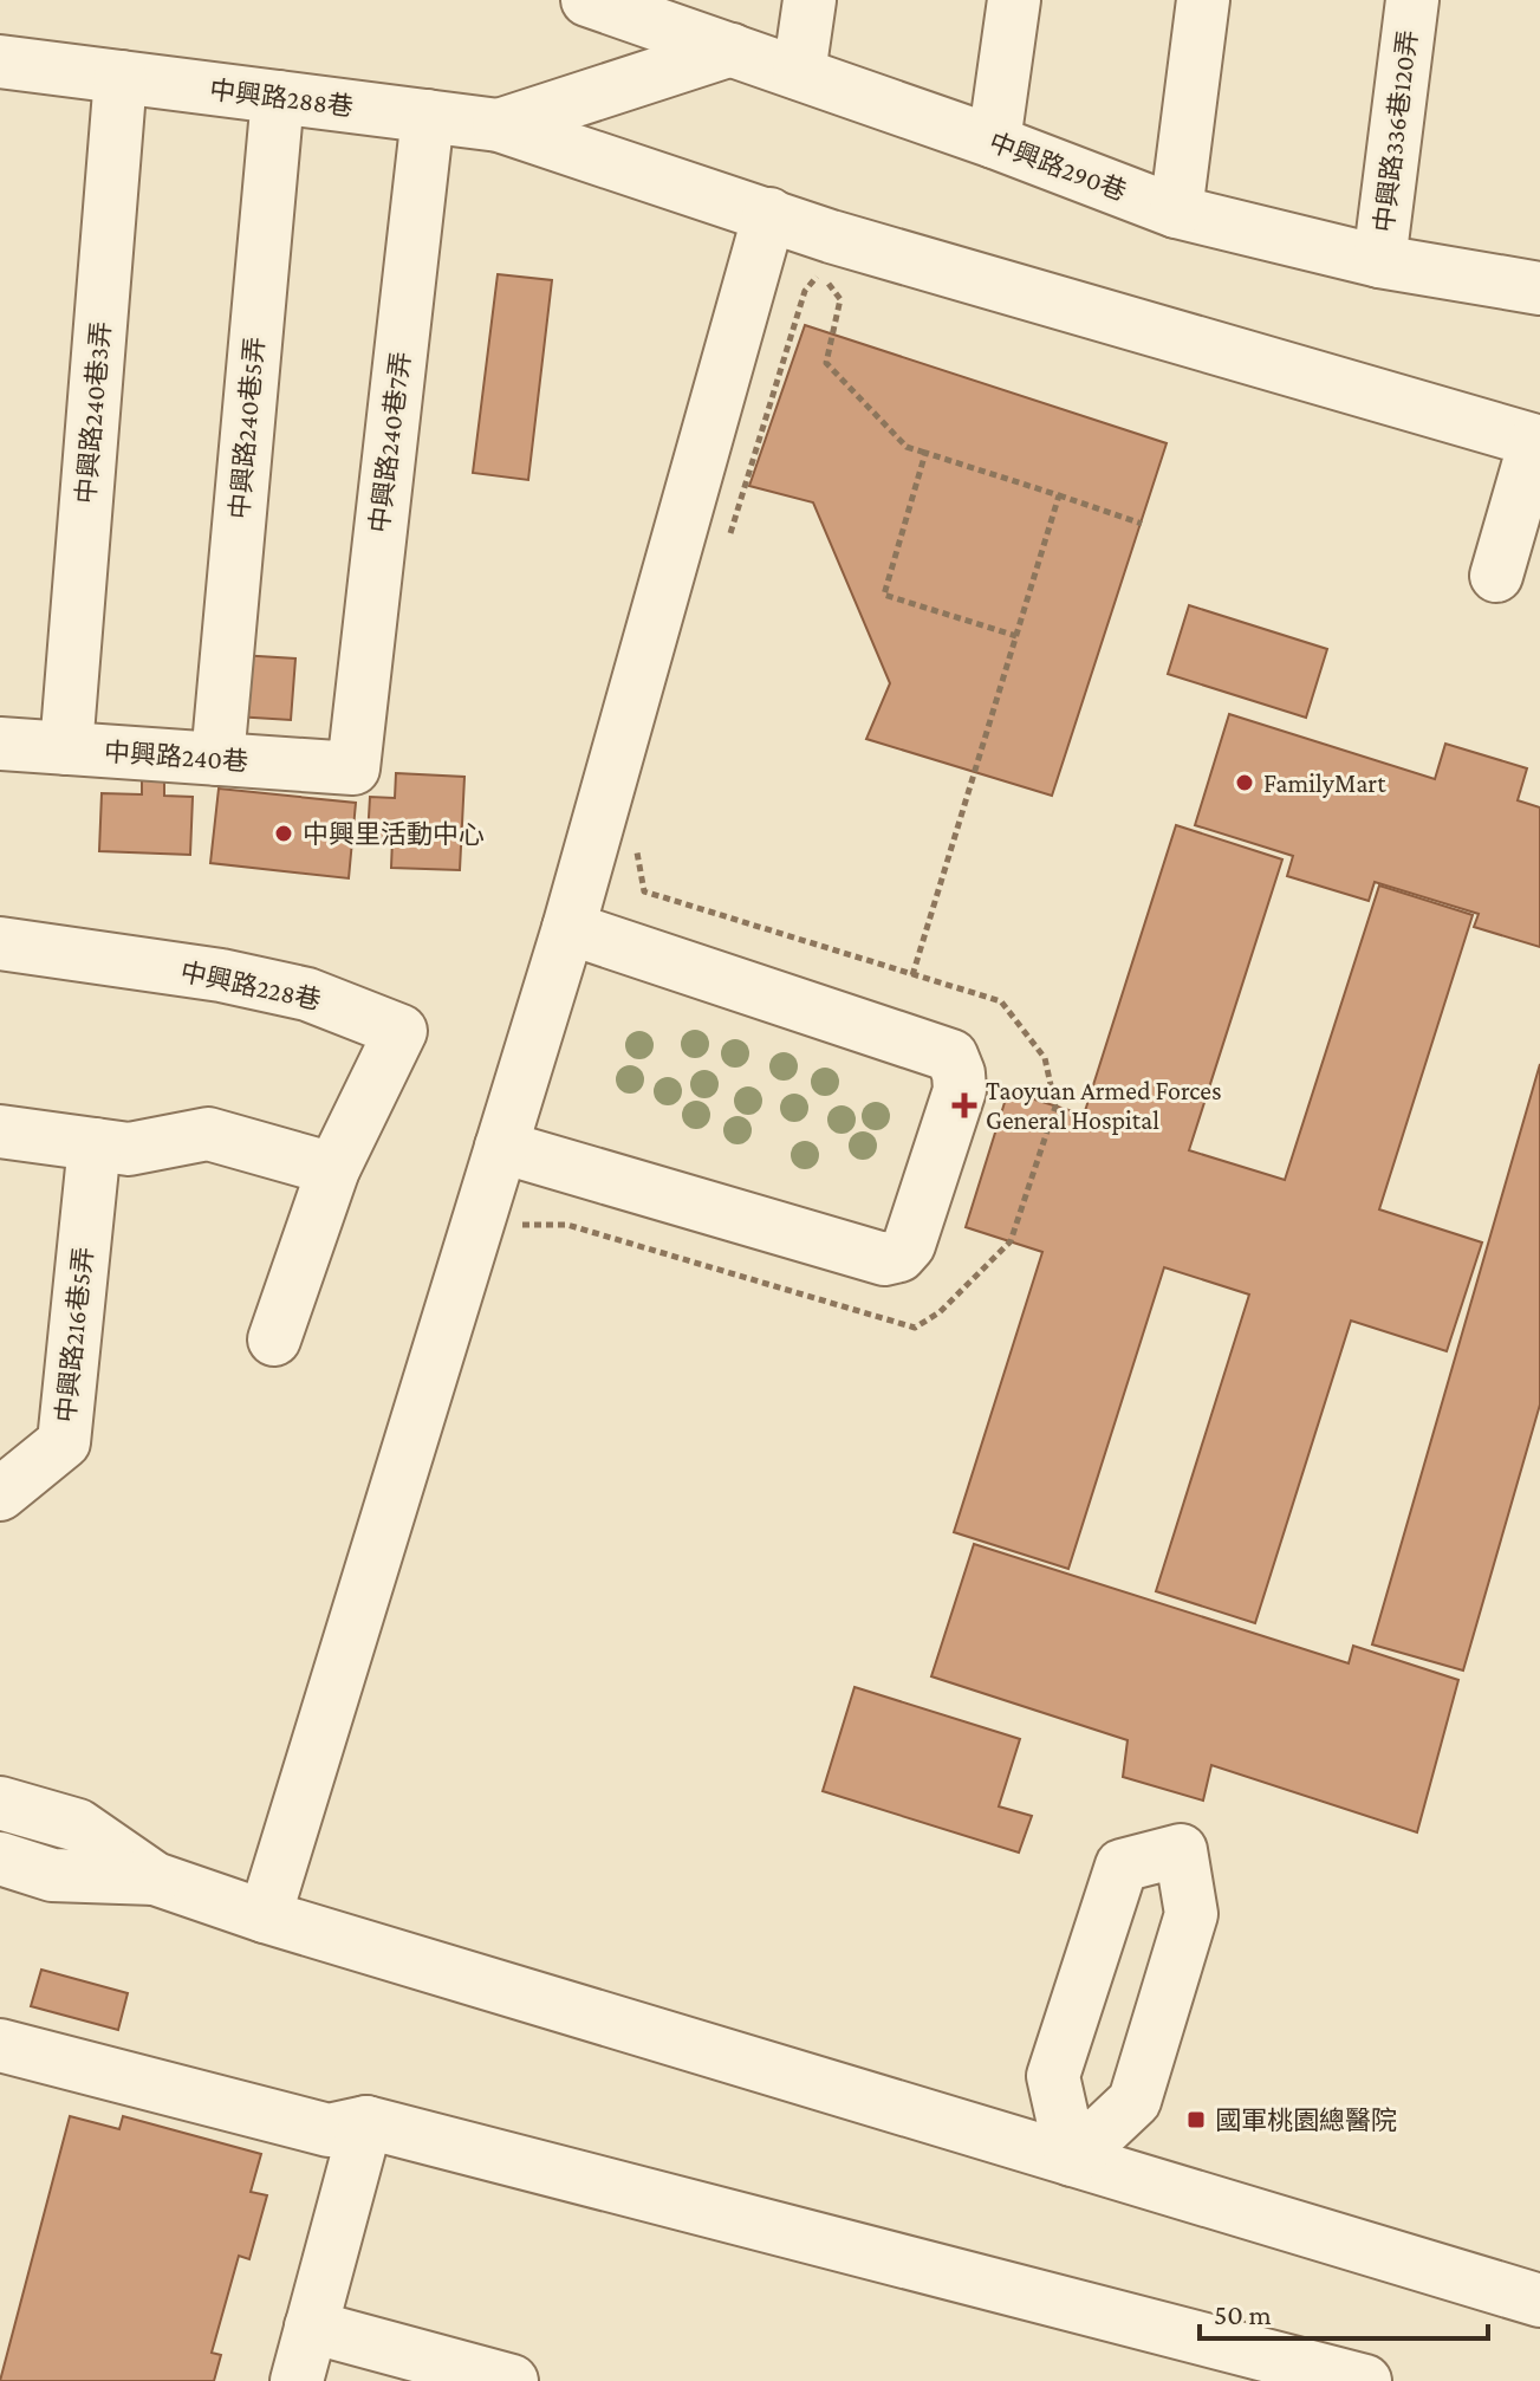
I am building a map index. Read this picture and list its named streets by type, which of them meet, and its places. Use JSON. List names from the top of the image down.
{
  "streets": {
    "street": [
      "中興路288巷",
      "中興路336巷120弄",
      "中興路290巷",
      "中興路240巷3弄",
      "中興路240巷5弄",
      "中興路240巷7弄",
      "中興路240巷",
      "中興路228巷",
      "中興路216巷5弄"
    ]
  },
  "crossings": [
    ["中興路288巷", "中興路240巷3弄"],
    ["中興路288巷", "中興路240巷5弄"],
    ["中興路288巷", "中興路240巷7弄"],
    ["中興路336巷120弄", "中興路290巷"],
    ["中興路240巷3弄", "中興路240巷"],
    ["中興路240巷5弄", "中興路240巷"],
    ["中興路240巷7弄", "中興路240巷"]
  ],
  "places": {
    "other": ["FamilyMart", "中興里活動中心"],
    "health": ["Taoyuan Armed Forces General Hospital"],
    "transit": ["國軍桃園總醫院"]
  },
  "scale_bar": "50 m"
}
